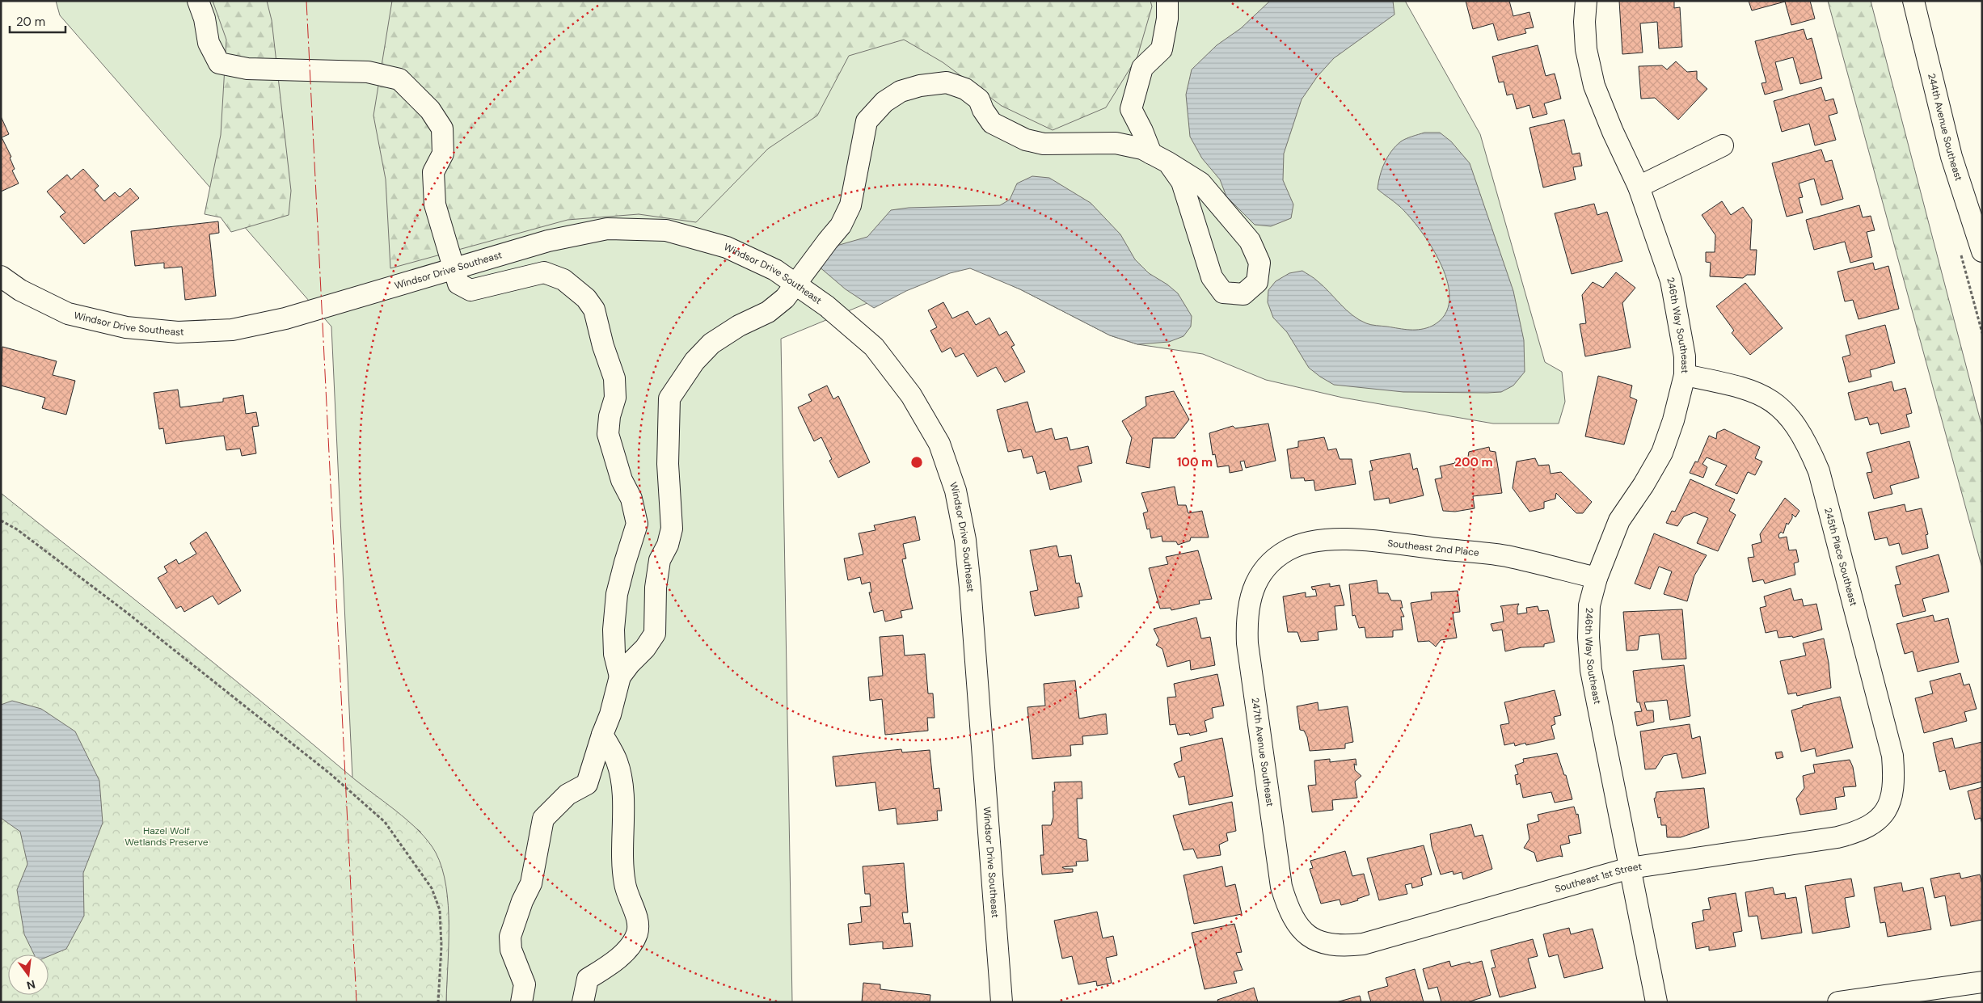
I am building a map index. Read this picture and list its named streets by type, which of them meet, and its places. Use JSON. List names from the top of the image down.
{
  "streets": {
    "street": [
      "244th Avenue Southeast",
      "Windsor Drive Southeast",
      "246th Way Southeast",
      "Southeast 2nd Place",
      "245th Place Southeast",
      "247th Avenue Southeast",
      "Southeast 1st Street"
    ]
  },
  "crossings": [
    ["246th Way Southeast", "Southeast 2nd Place"],
    ["246th Way Southeast", "245th Place Southeast"],
    ["246th Way Southeast", "Southeast 1st Street"],
    ["Southeast 2nd Place", "247th Avenue Southeast"],
    ["245th Place Southeast", "Southeast 1st Street"],
    ["247th Avenue Southeast", "Southeast 1st Street"]
  ],
  "parks": ["Hazel Wolf Wetlands Preserve"],
  "scale_bar": "20 m",
  "north": "bottom",
  "rings": ["100 m", "200 m"]
}
